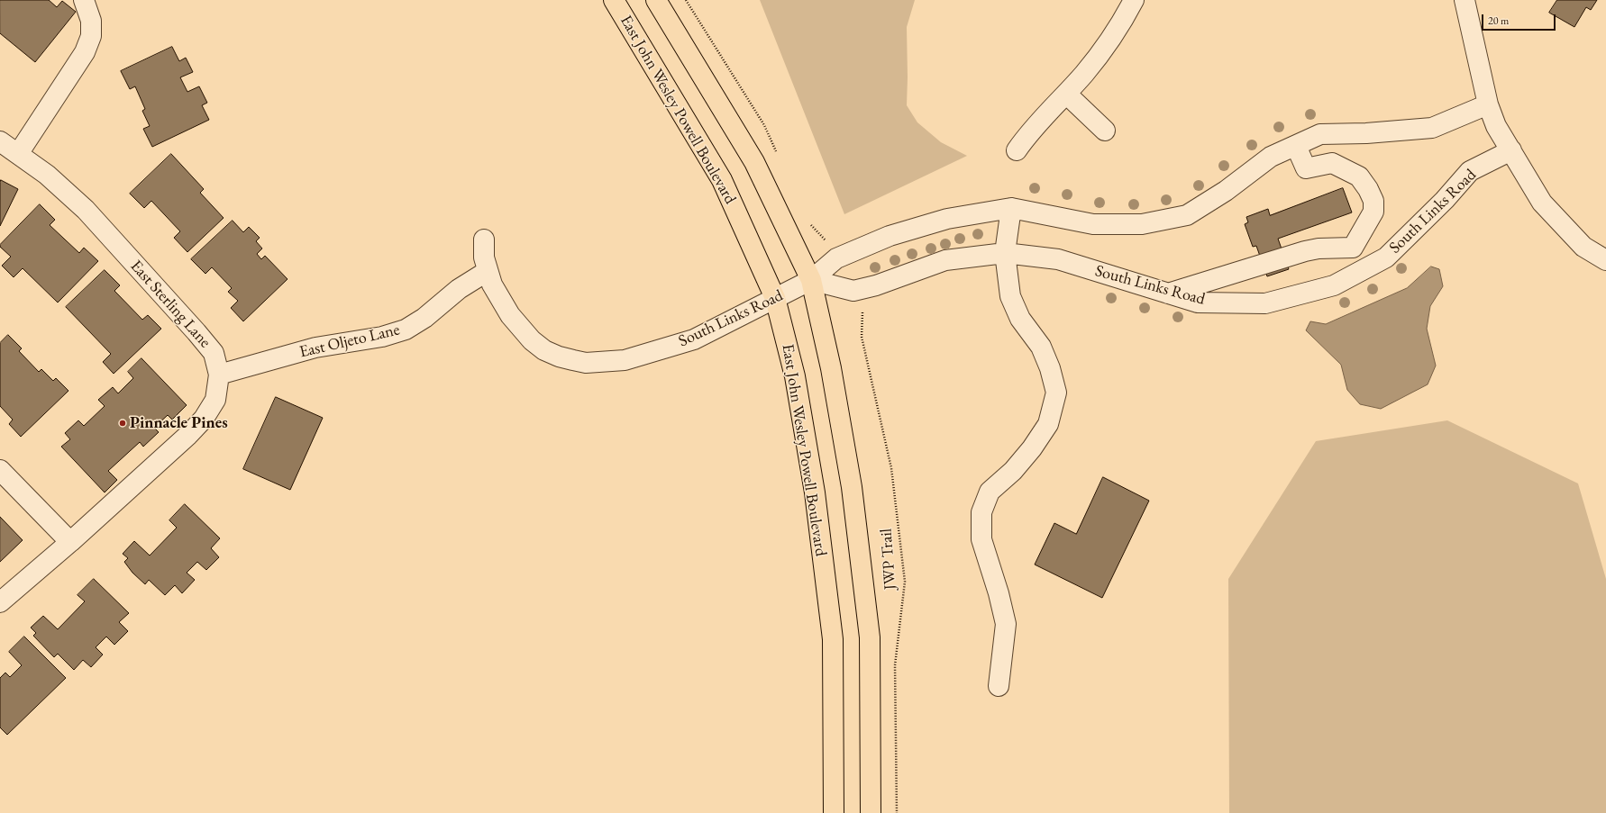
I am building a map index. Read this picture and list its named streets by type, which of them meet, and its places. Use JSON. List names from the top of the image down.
{
  "streets": {
    "main road": ["East John Wesley Powell Boulevard"],
    "street": ["South Links Road", "East Sterling Lane", "East Oljeto Lane"],
    "path": ["JWP Trail"]
  },
  "crossings": [
    ["East John Wesley Powell Boulevard", "South Links Road"],
    ["South Links Road", "East Oljeto Lane"],
    ["East Sterling Lane", "East Oljeto Lane"]
  ],
  "places": ["Pinnacle Pines"],
  "scale_bar": "20 m"
}
